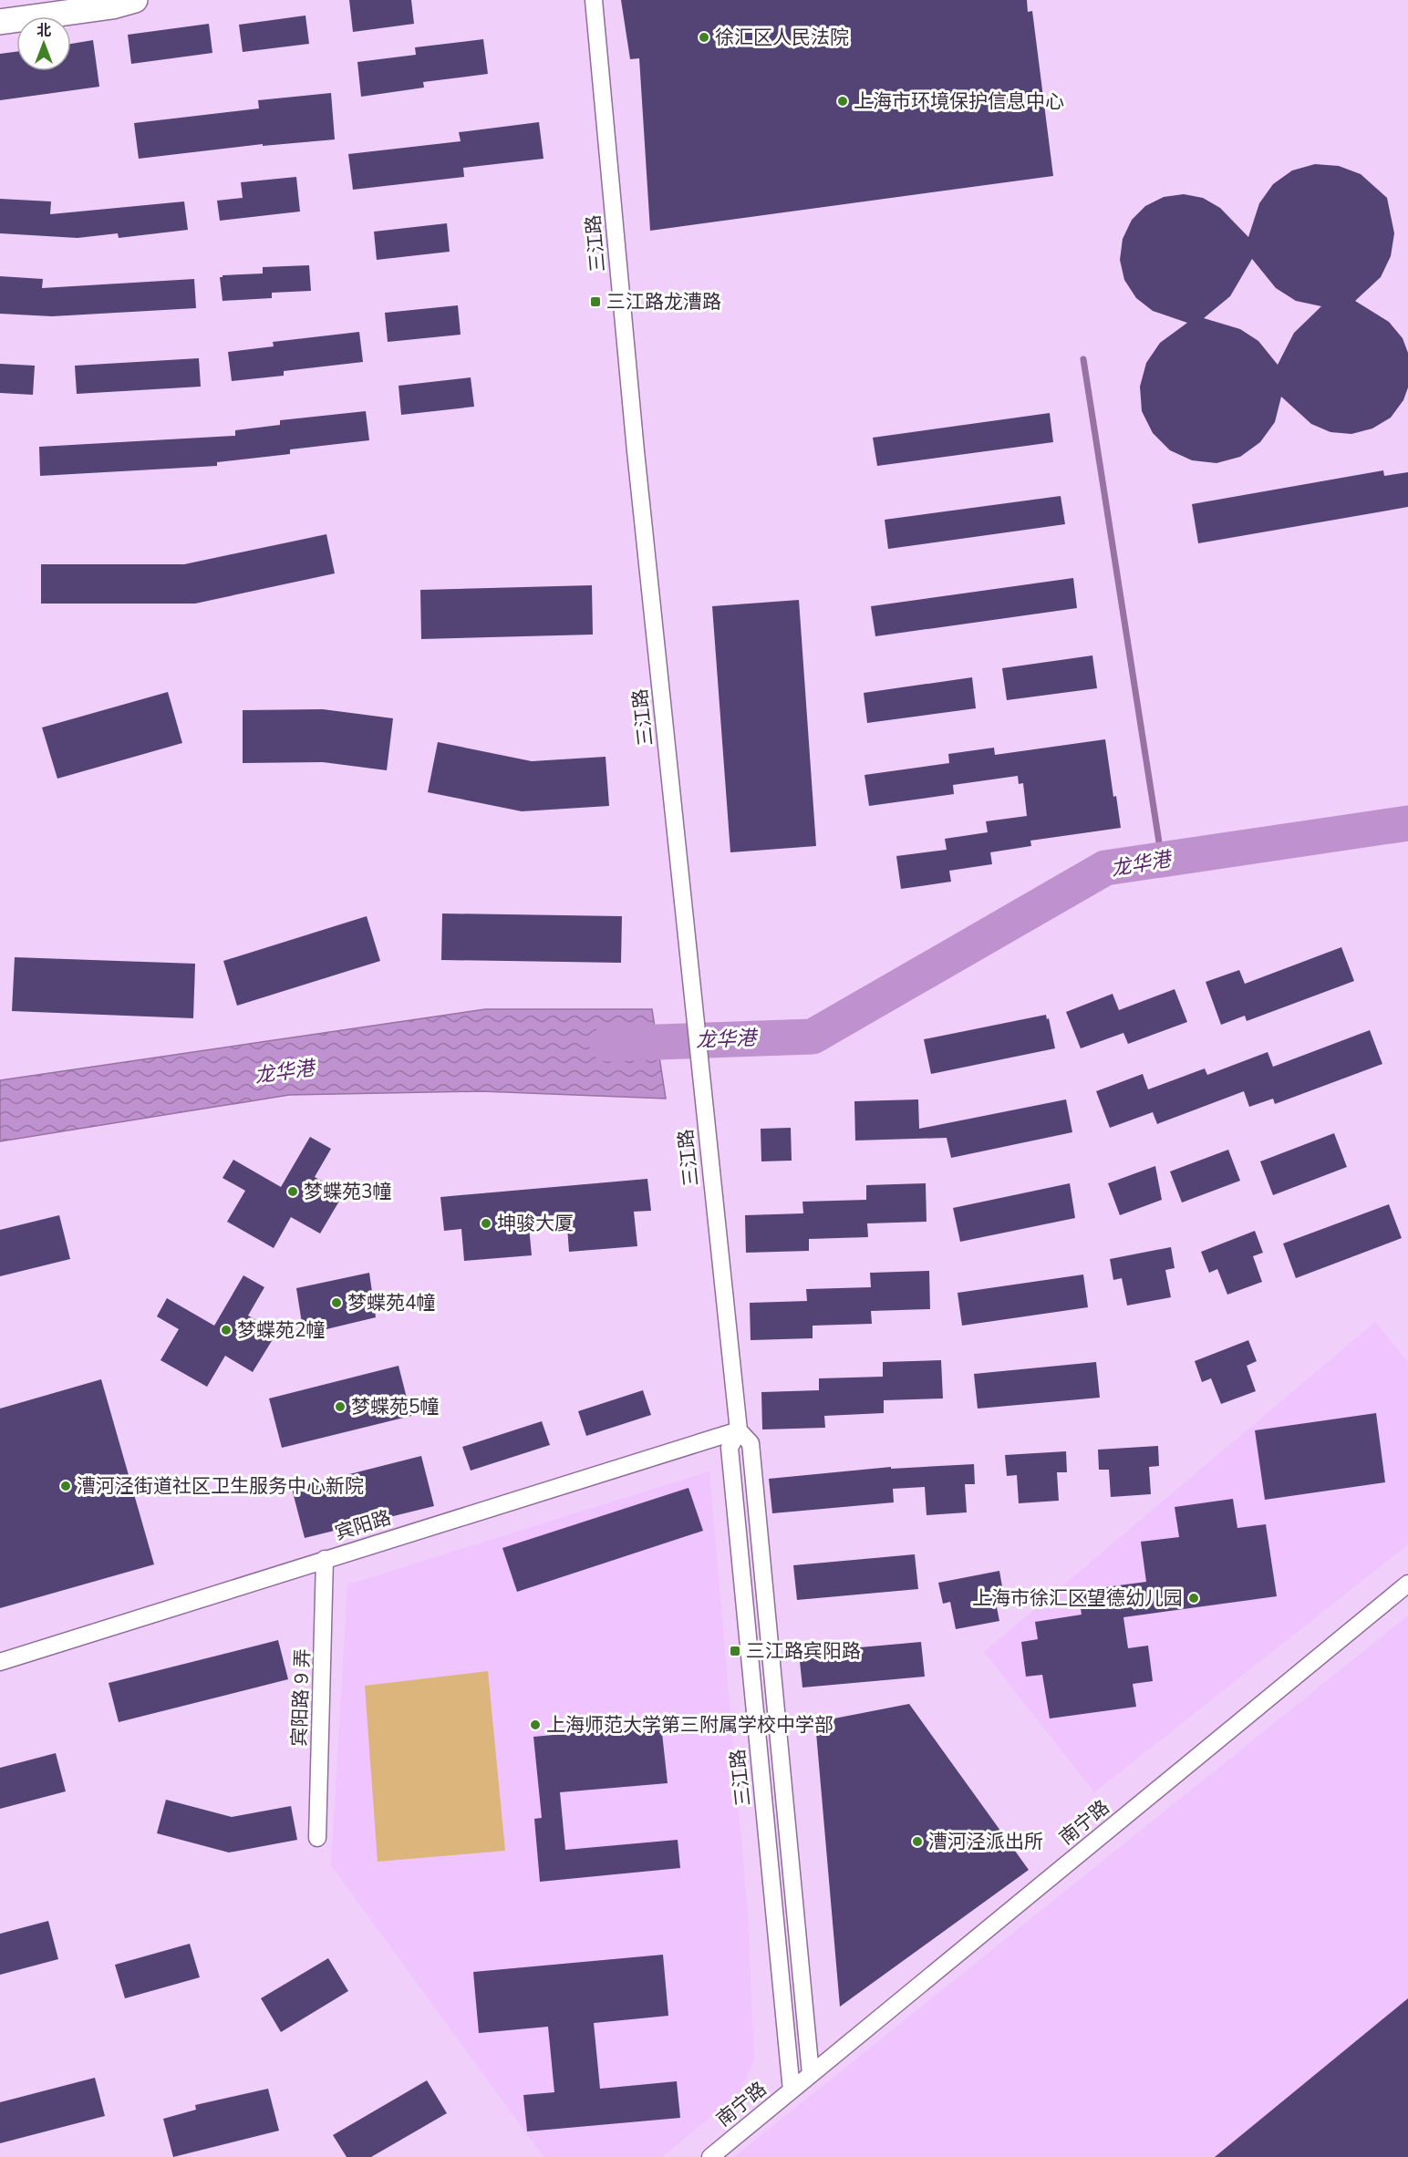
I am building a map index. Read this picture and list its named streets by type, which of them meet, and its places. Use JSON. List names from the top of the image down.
{
  "streets": {
    "street": [
      "三江路",
      "宾阳路",
      "宾阳路 9 弄",
      "南宁路"
    ]
  },
  "crossings": [
    ["三江路", "宾阳路"],
    ["三江路", "南宁路"],
    ["宾阳路", "宾阳路 9 弄"]
  ],
  "water": ["龙华港"],
  "places": {
    "other": [
      "徐汇区人民法院",
      "上海市环境保护信息中心",
      "梦蝶苑3幢",
      "坤骏大厦",
      "梦蝶苑4幢",
      "梦蝶苑2幢",
      "梦蝶苑5幢",
      "漕河泾街道社区卫生服务中心新院",
      "上海市徐汇区望德幼儿园",
      "上海师范大学第三附属学校中学部",
      "漕河泾派出所"
    ],
    "transit": ["三江路龙漕路", "三江路宾阳路"]
  },
  "north": "top"
}
